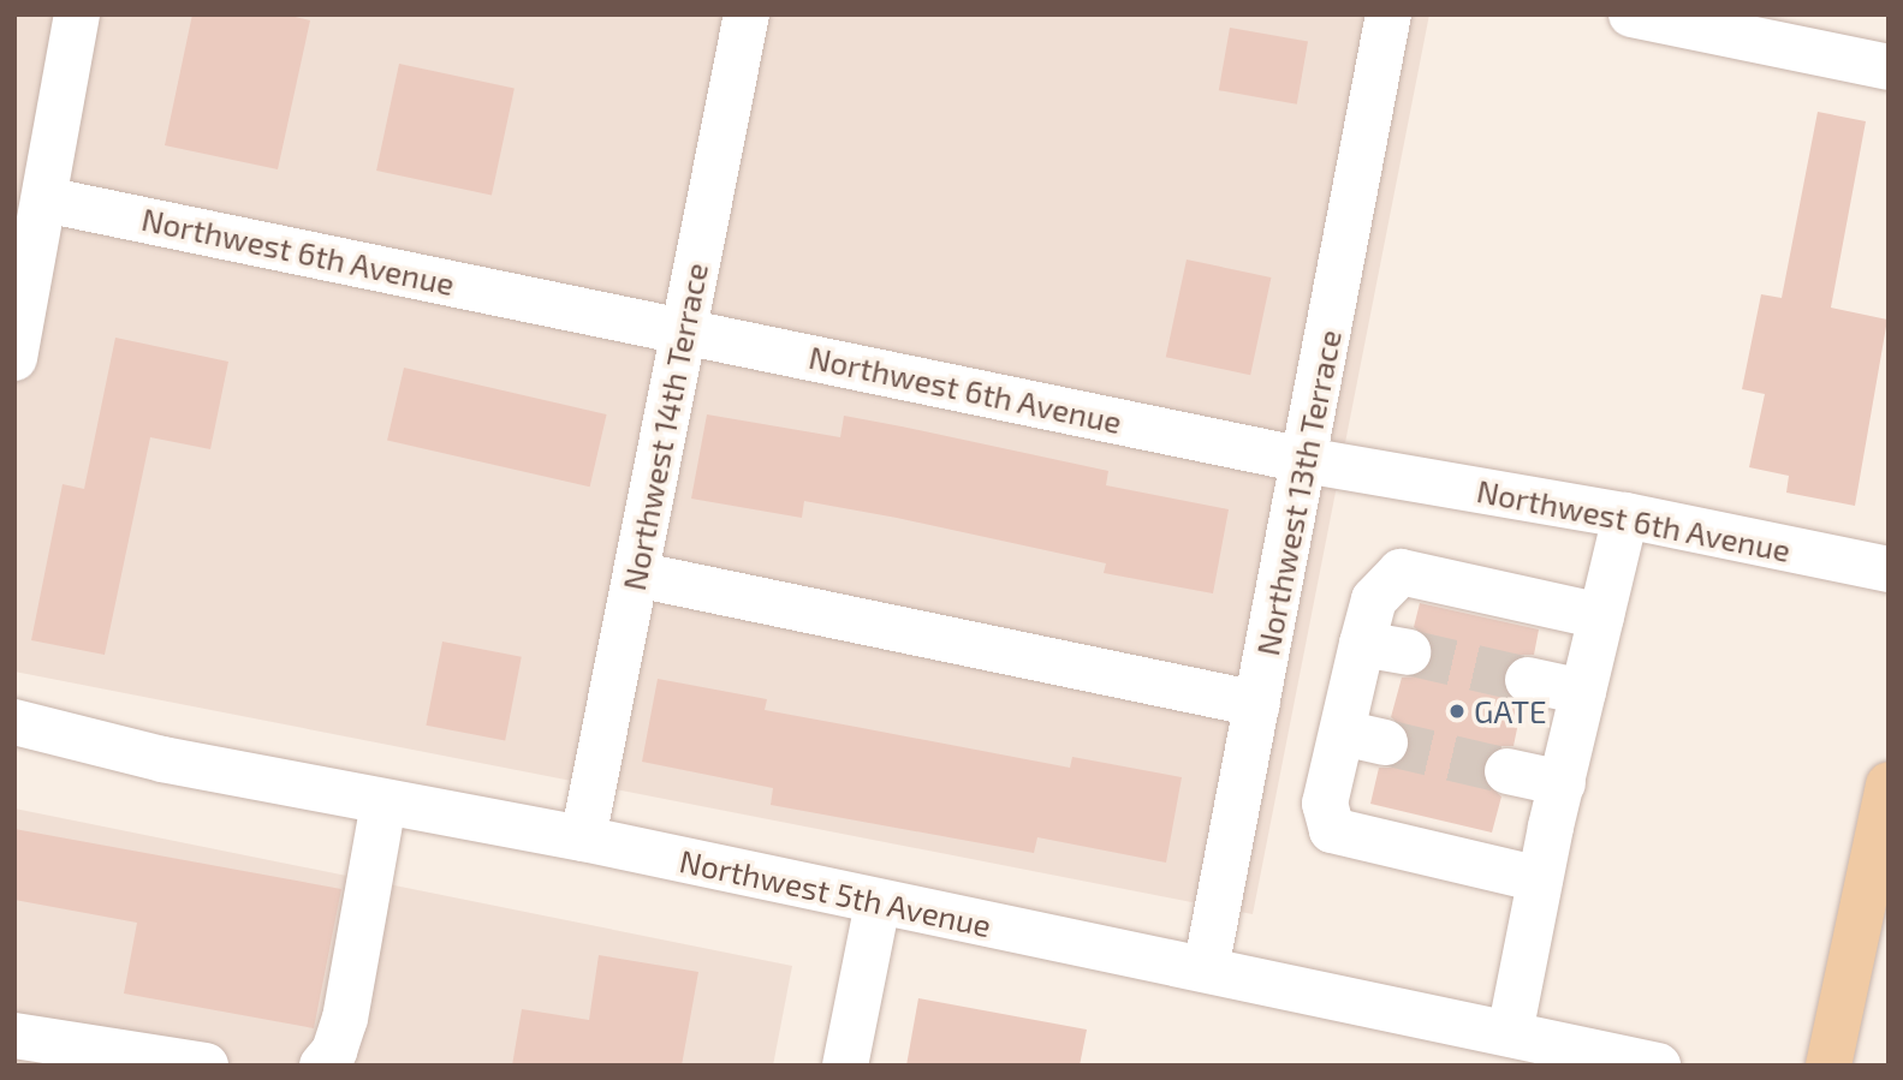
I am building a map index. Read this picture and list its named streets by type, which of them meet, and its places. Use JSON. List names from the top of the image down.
{
  "streets": {
    "street": [
      "Northwest 6th Avenue",
      "Northwest 14th Terrace",
      "Northwest 13th Terrace",
      "Northwest 5th Avenue"
    ]
  },
  "crossings": [
    ["Northwest 6th Avenue", "Northwest 14th Terrace"],
    ["Northwest 6th Avenue", "Northwest 13th Terrace"],
    ["Northwest 14th Terrace", "Northwest 5th Avenue"],
    ["Northwest 13th Terrace", "Northwest 5th Avenue"]
  ],
  "places": ["GATE"]
}
